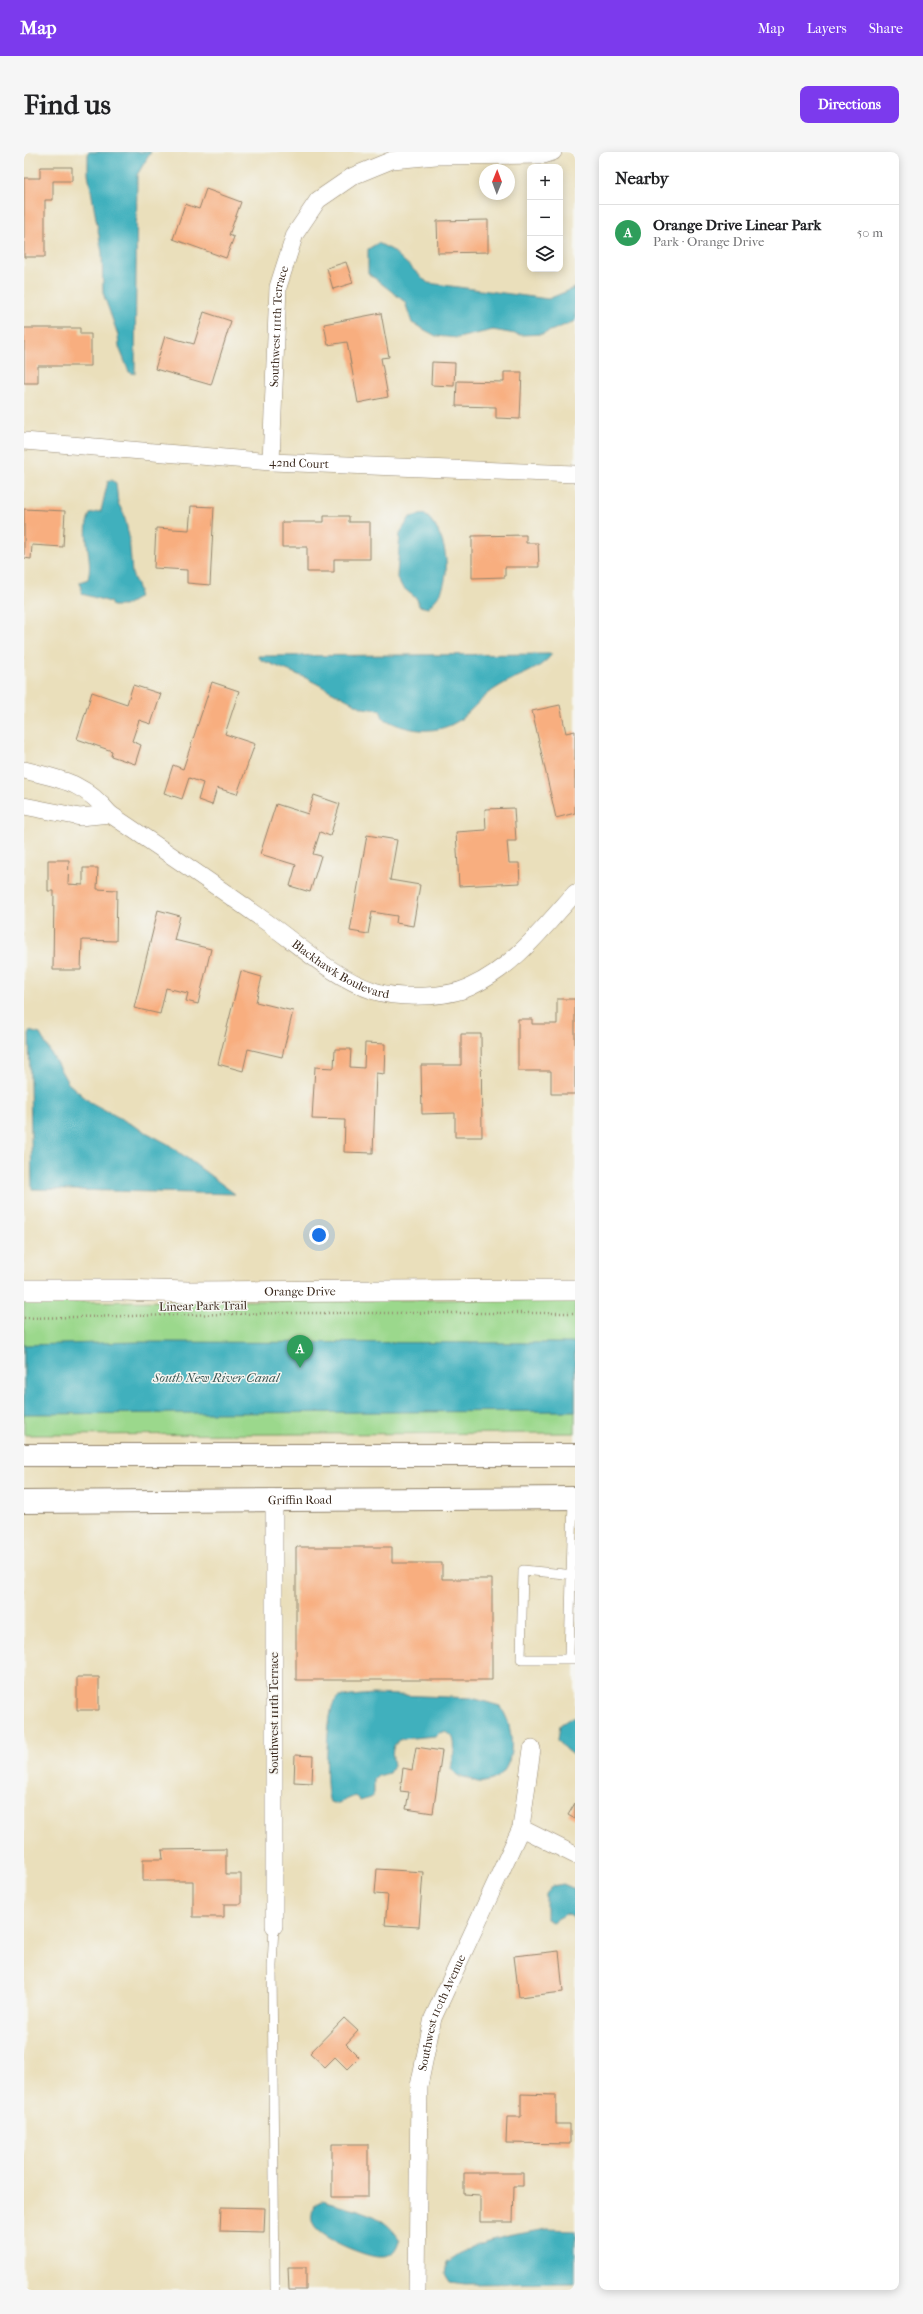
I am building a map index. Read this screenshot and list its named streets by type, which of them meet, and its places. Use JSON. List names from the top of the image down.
{
  "streets": {
    "main road": ["Griffin Road"],
    "street": [
      "Southwest 111th Terrace",
      "42nd Court",
      "Blackhawk Boulevard",
      "Orange Drive",
      "Southwest 110th Avenue"
    ],
    "path": ["Linear Park Trail"]
  },
  "crossings": [
    ["Southwest 111th Terrace", "42nd Court"],
    ["Southwest 111th Terrace", "Griffin Road"]
  ],
  "water": ["South New River Canal"],
  "north": "top",
  "page": {
    "header": "Map",
    "nav": ["Map", "Layers", "Share"],
    "buttons": "Directions",
    "title": "Find us",
    "heading": "Nearby",
    "map_buttons": ["+", "−"],
    "list": [
      {
        "mark": "A",
        "name": "Orange Drive Linear Park",
        "note": "Park · Orange Drive",
        "value": "50 m"
      }
    ],
    "pins": "A"
  }
}
